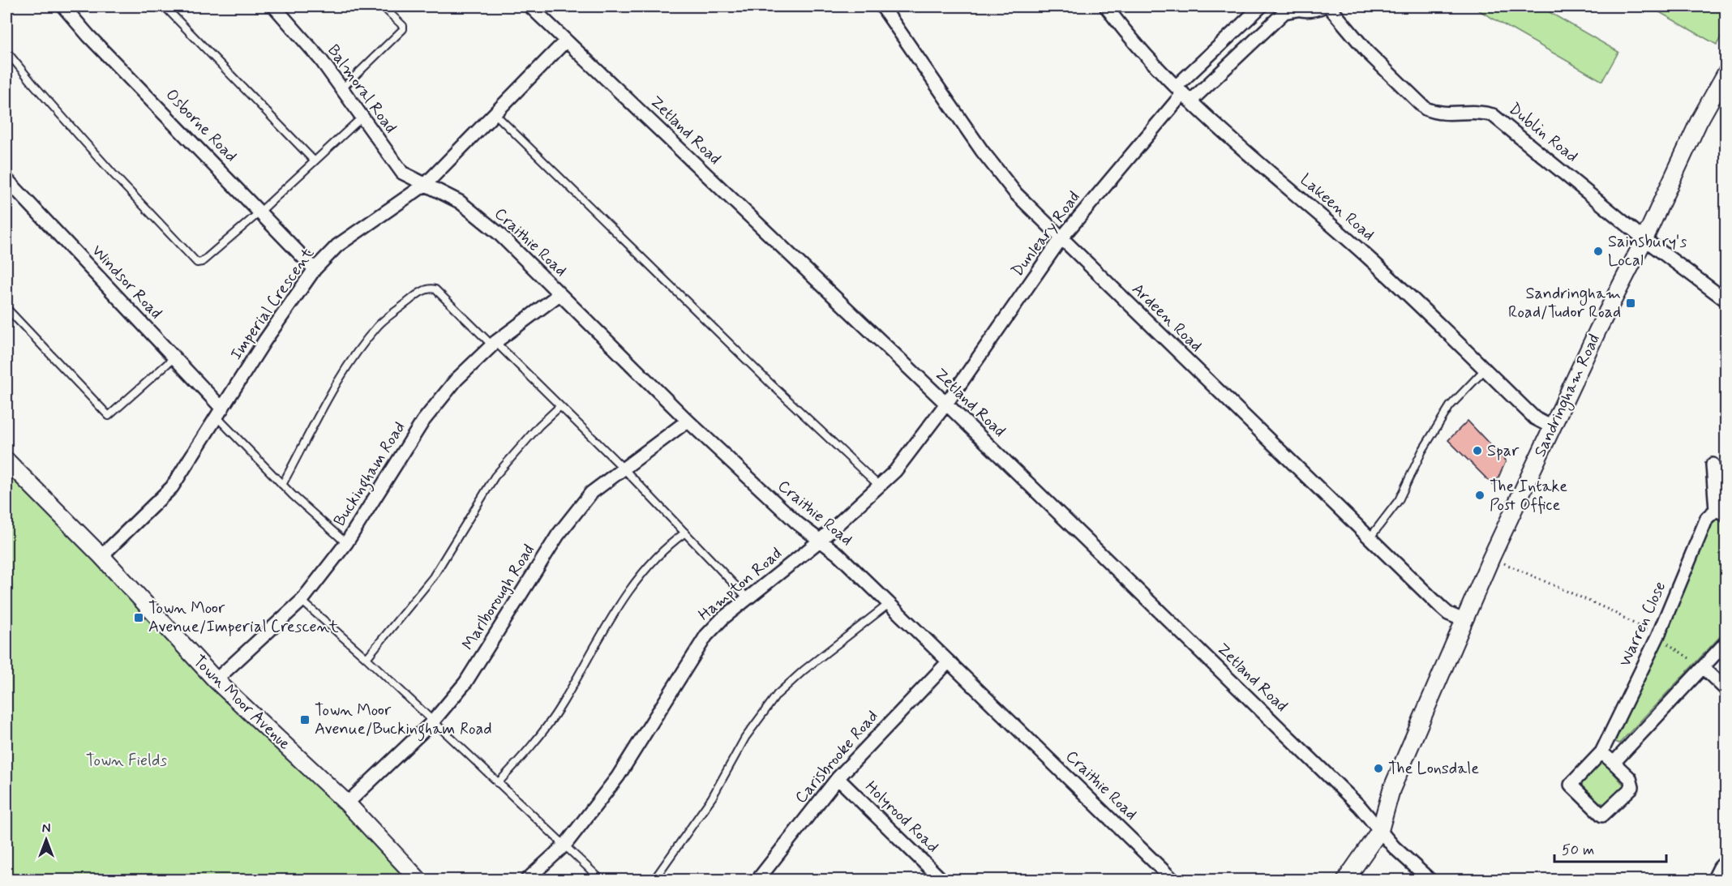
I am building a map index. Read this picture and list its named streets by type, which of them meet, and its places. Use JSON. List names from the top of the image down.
{
  "streets": {
    "street": [
      "Balmoral Road",
      "Osborne Road",
      "Zetland Road",
      "Dublin Road",
      "Lakeen Road",
      "Dunleary Road",
      "Craithie Road",
      "Windsor Road",
      "Imperial Crescent",
      "Ardeen Road",
      "Sandringham Road",
      "Buckingham Road",
      "Hampton Road",
      "Marlborough Road",
      "Warren Close",
      "Town Moor Avenue",
      "Carisbrooke Road",
      "Holyrood Road"
    ]
  },
  "crossings": [
    ["Balmoral Road", "Craithie Road"],
    ["Balmoral Road", "Imperial Crescent"],
    ["Osborne Road", "Imperial Crescent"],
    ["Zetland Road", "Dunleary Road"],
    ["Zetland Road", "Imperial Crescent"],
    ["Zetland Road", "Sandringham Road"],
    ["Zetland Road", "Hampton Road"],
    ["Dublin Road", "Sandringham Road"],
    ["Lakeen Road", "Dunleary Road"],
    ["Lakeen Road", "Sandringham Road"],
    ["Dunleary Road", "Ardeen Road"],
    ["Dunleary Road", "Hampton Road"],
    ["Craithie Road", "Imperial Crescent"],
    ["Craithie Road", "Buckingham Road"],
    ["Craithie Road", "Hampton Road"],
    ["Craithie Road", "Marlborough Road"],
    ["Craithie Road", "Carisbrooke Road"],
    ["Windsor Road", "Imperial Crescent"],
    ["Imperial Crescent", "Town Moor Avenue"],
    ["Ardeen Road", "Sandringham Road"],
    ["Buckingham Road", "Town Moor Avenue"],
    ["Marlborough Road", "Town Moor Avenue"],
    ["Carisbrooke Road", "Holyrood Road"]
  ],
  "parks": ["Town Fields"],
  "places": {
    "other": [
      "Sainsbury's Local",
      "Spar",
      "The Intake Post Office",
      "The Lonsdale"
    ],
    "transit": ["Sandringham Road/Tudor Road", "Town Moor Avenue/Imperial Crescent", "Town Moor Avenue/Buckingham Road"]
  },
  "scale_bar": "50 m",
  "north": "top"
}
